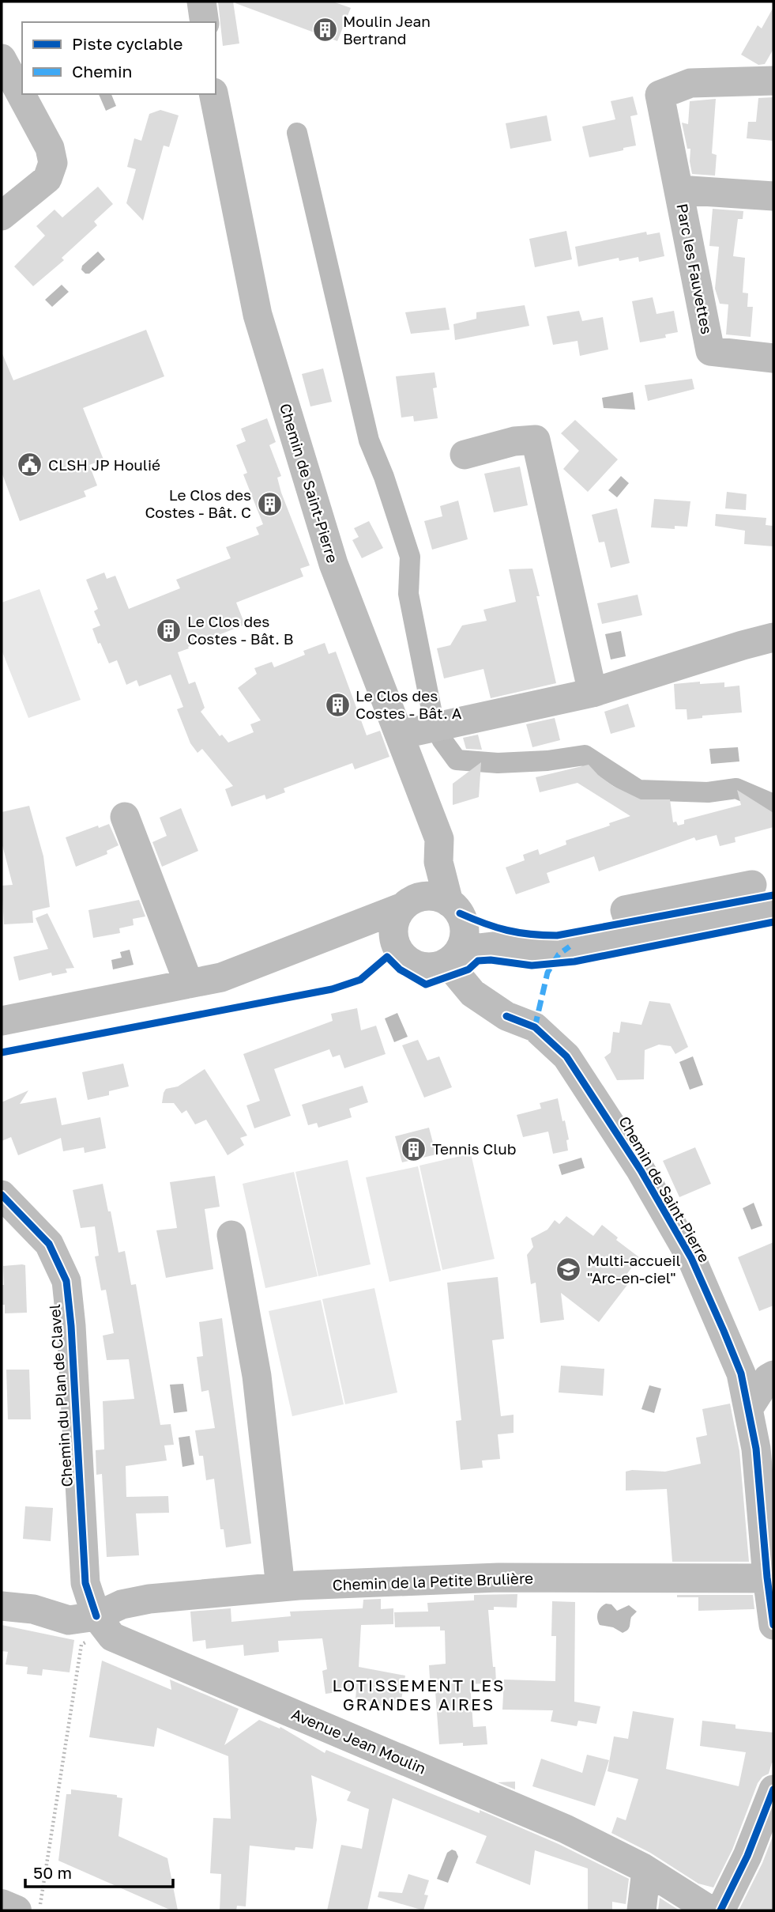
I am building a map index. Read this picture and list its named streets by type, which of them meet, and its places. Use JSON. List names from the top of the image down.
{
  "streets": {
    "street": [
      "Parc les Fauvettes",
      "Chemin de Saint-Pierre",
      "Chemin du Plan de Clavel",
      "Chemin de la Petite Brulière",
      "Avenue Jean Moulin"
    ]
  },
  "crossings": [
    ["Chemin de Saint-Pierre", "Chemin de la Petite Brulière"],
    ["Chemin du Plan de Clavel", "Chemin de la Petite Brulière"],
    ["Chemin du Plan de Clavel", "Avenue Jean Moulin"],
    ["Chemin de la Petite Brulière", "Avenue Jean Moulin"]
  ],
  "districts": ["LOTISSEMENT LES GRANDES AIRES"],
  "places": {
    "building": [
      "Moulin Jean Bertrand",
      "Le Clos des Costes - Bât. C",
      "Le Clos des Costes - Bât. B",
      "Le Clos des Costes - Bât. A",
      "Tennis Club"
    ],
    "public building": ["CLSH JP Houlié"],
    "school or university": ["Multi-accueil \"Arc-en-ciel\""]
  },
  "legend": ["Piste cyclable", "Chemin"],
  "scale_bar": "50 m"
}
